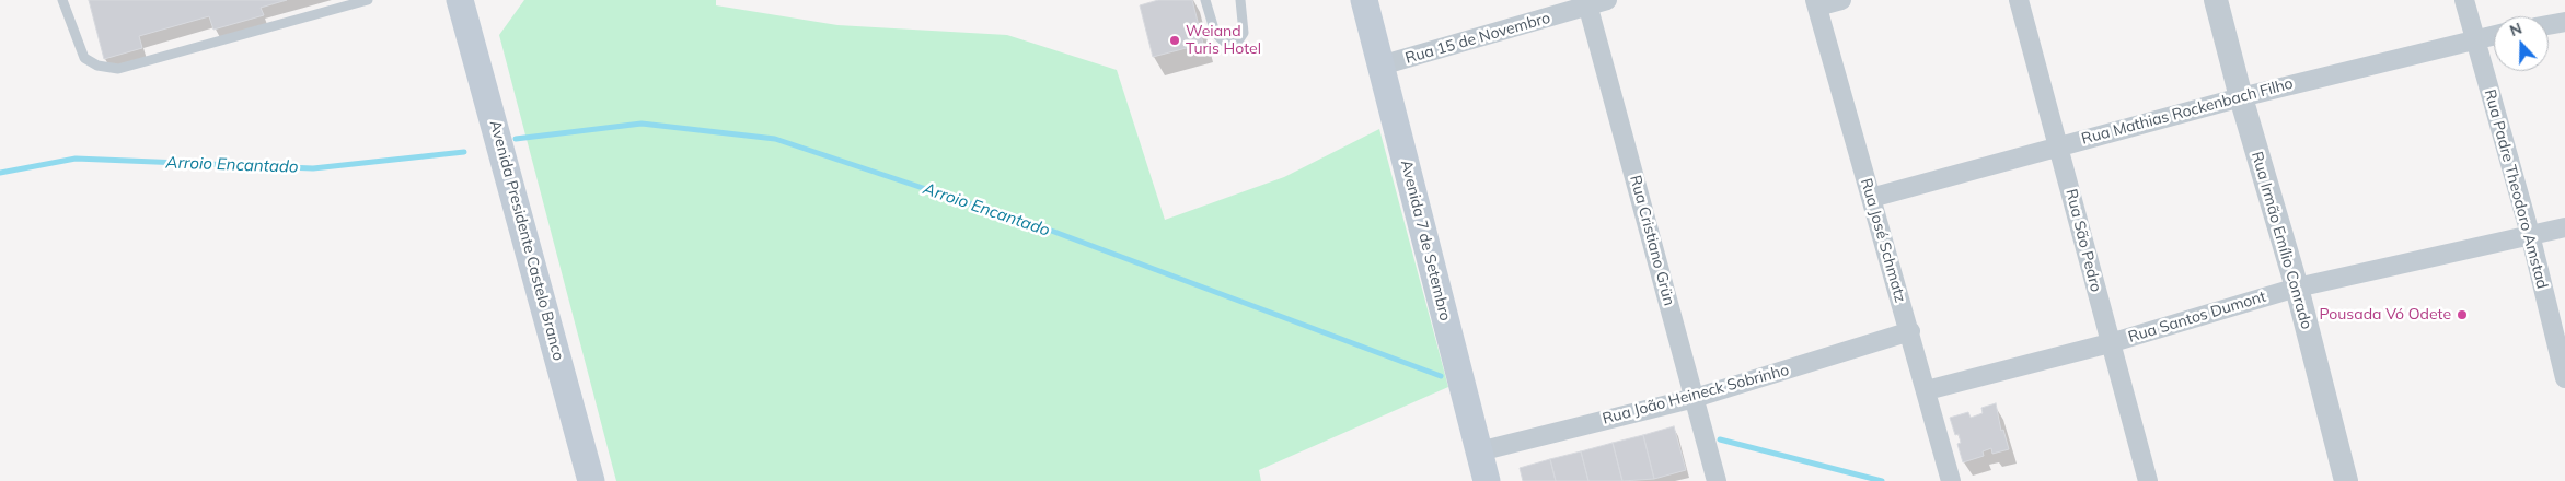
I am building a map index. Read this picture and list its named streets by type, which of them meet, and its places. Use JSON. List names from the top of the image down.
{
  "streets": {
    "main road": ["Avenida Presidente Castelo Branco", "Avenida 7 de Setembro"],
    "street": [
      "Rua 15 de Novembro",
      "Rua Mathias Rockenbach Filho",
      "Rua Padre Theodoro Amstad",
      "Rua Cristiano Grün",
      "Rua José Schmatz",
      "Rua São Pedro",
      "Rua Irmão Emílio Conrado",
      "Rua Santos Dumont",
      "Rua João Heineck Sobrinho"
    ]
  },
  "crossings": [
    ["Rua 15 de Novembro", "Avenida 7 de Setembro"],
    ["Rua 15 de Novembro", "Rua Cristiano Grün"],
    ["Rua Mathias Rockenbach Filho", "Rua Padre Theodoro Amstad"],
    ["Rua Mathias Rockenbach Filho", "Rua José Schmatz"],
    ["Rua Mathias Rockenbach Filho", "Rua São Pedro"],
    ["Rua Mathias Rockenbach Filho", "Rua Irmão Emílio Conrado"],
    ["Rua Padre Theodoro Amstad", "Rua Santos Dumont"],
    ["Avenida 7 de Setembro", "Rua João Heineck Sobrinho"],
    ["Rua Cristiano Grün", "Rua João Heineck Sobrinho"],
    ["Rua José Schmatz", "Rua Santos Dumont"],
    ["Rua José Schmatz", "Rua João Heineck Sobrinho"],
    ["Rua São Pedro", "Rua Santos Dumont"],
    ["Rua Irmão Emílio Conrado", "Rua Santos Dumont"]
  ],
  "water": ["Arroio Encantado"],
  "places": ["Weiand Turis Hotel", "Pousada Vó Odete"],
  "north": "top"
}
